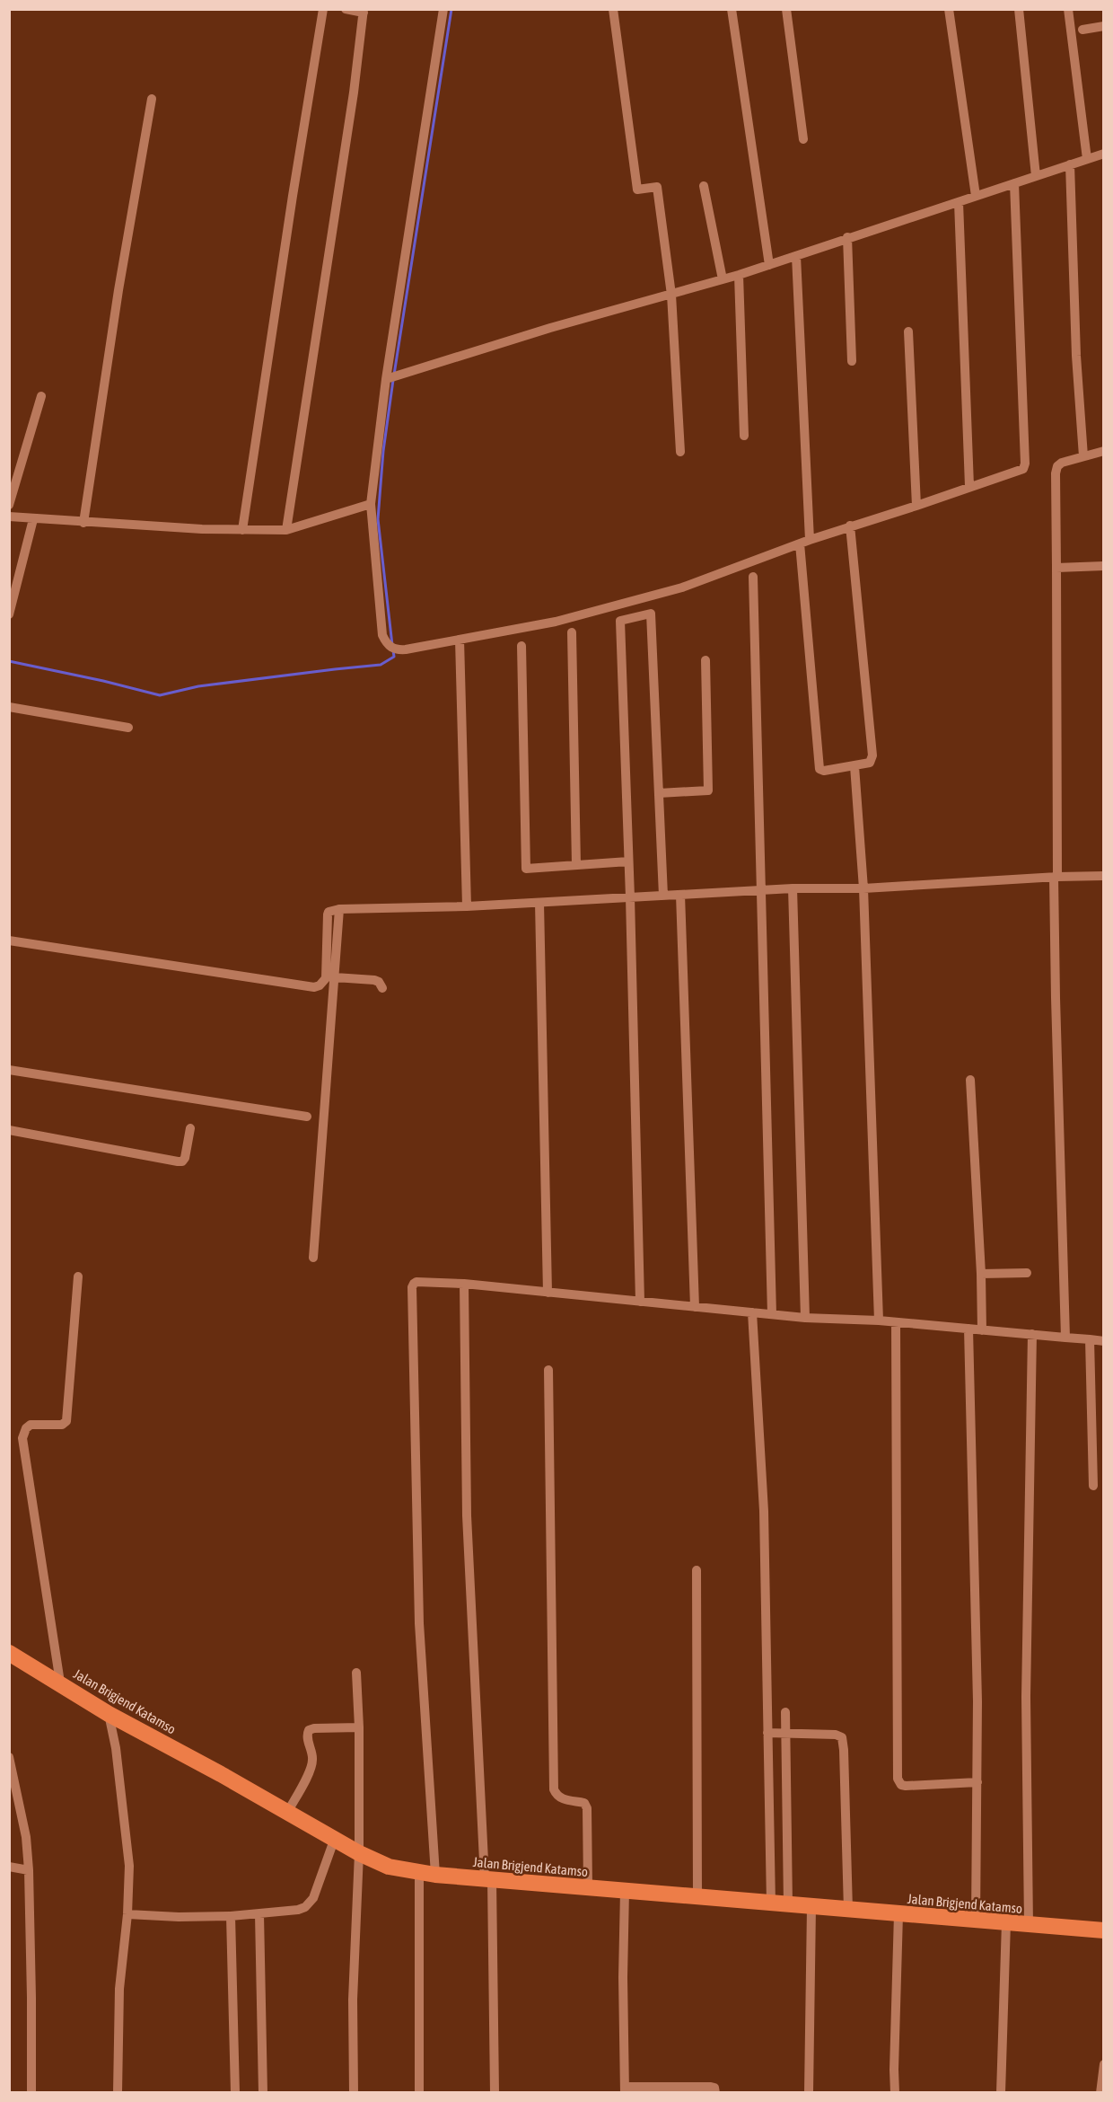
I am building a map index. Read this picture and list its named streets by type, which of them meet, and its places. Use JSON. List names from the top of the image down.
{
  "streets": {
    "highway": ["Jalan Brigjend Katamso"]
  }
}
